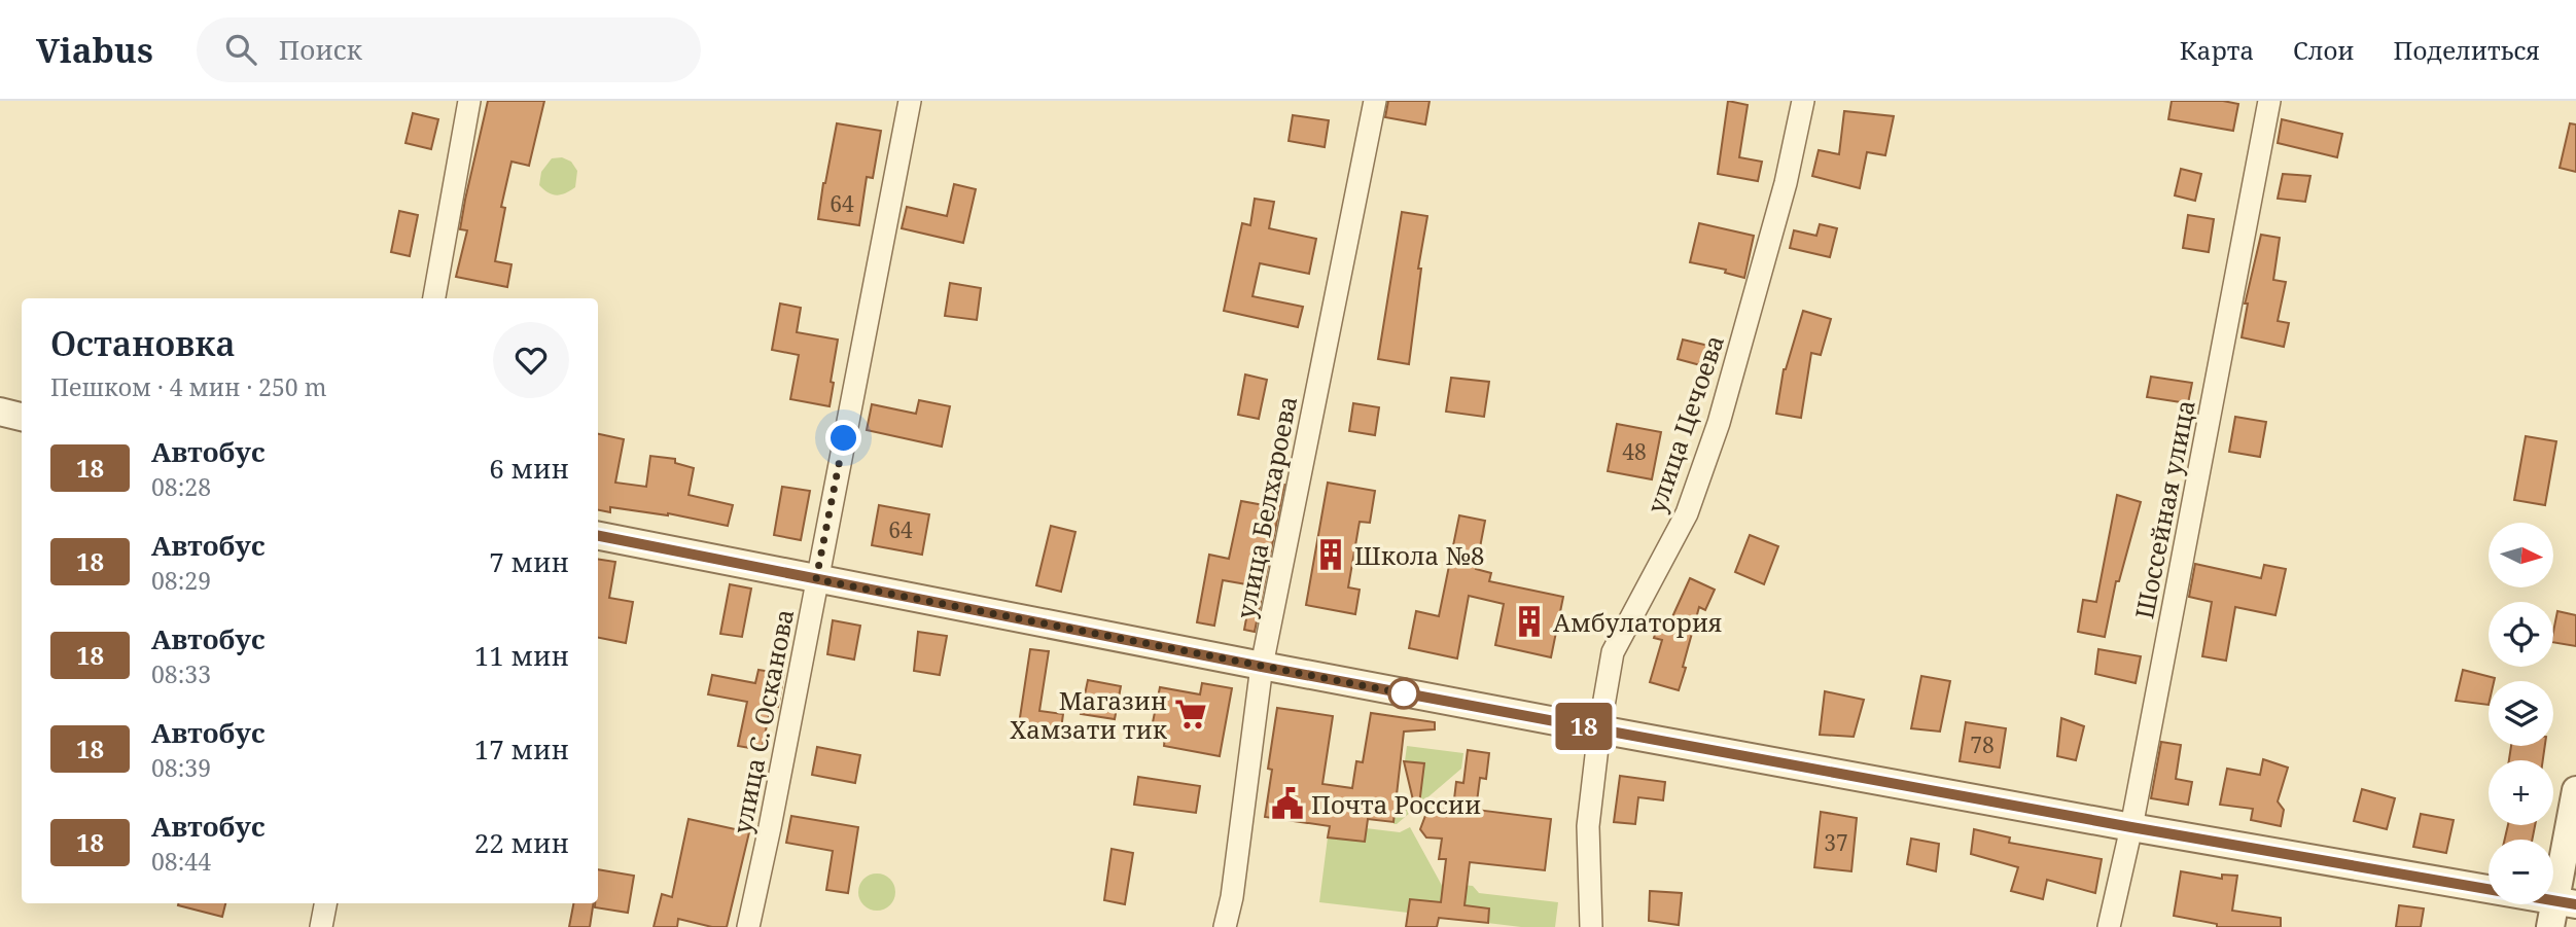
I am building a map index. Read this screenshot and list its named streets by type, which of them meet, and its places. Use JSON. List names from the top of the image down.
{
  "streets": {
    "street": [
      "улица Цечоева",
      "улица Белхароева",
      "Шоссейная улица",
      "улица С. Осканова"
    ]
  },
  "places": {
    "building": ["Школа №8", "Амбулатория"],
    "supermarket": ["Магазин Хамзати тик"],
    "public building": ["Почта России"]
  },
  "lines": ["bus line 18"],
  "house_numbers": [
    "64",
    "48",
    "64",
    "78",
    "37"
  ],
  "north": "right",
  "page": {
    "header": "Viabus",
    "search": "Поиск",
    "nav": ["Карта", "Слои", "Поделиться"],
    "on_map": "18",
    "heading": ["Остановка", "Пешком · 4 мин · 250 m"],
    "list": [
      {
        "mark": "18",
        "name": "Автобус",
        "note": "08:28",
        "value": "6 мин"
      },
      {
        "mark": "18",
        "name": "Автобус",
        "note": "08:29",
        "value": "7 мин"
      },
      {
        "mark": "18",
        "name": "Автобус",
        "note": "08:33",
        "value": "11 мин"
      },
      {
        "mark": "18",
        "name": "Автобус",
        "note": "08:39",
        "value": "17 мин"
      },
      {
        "mark": "18",
        "name": "Автобус",
        "note": "08:44",
        "value": "22 мин"
      }
    ],
    "map_buttons": ["+", "−"]
  }
}
